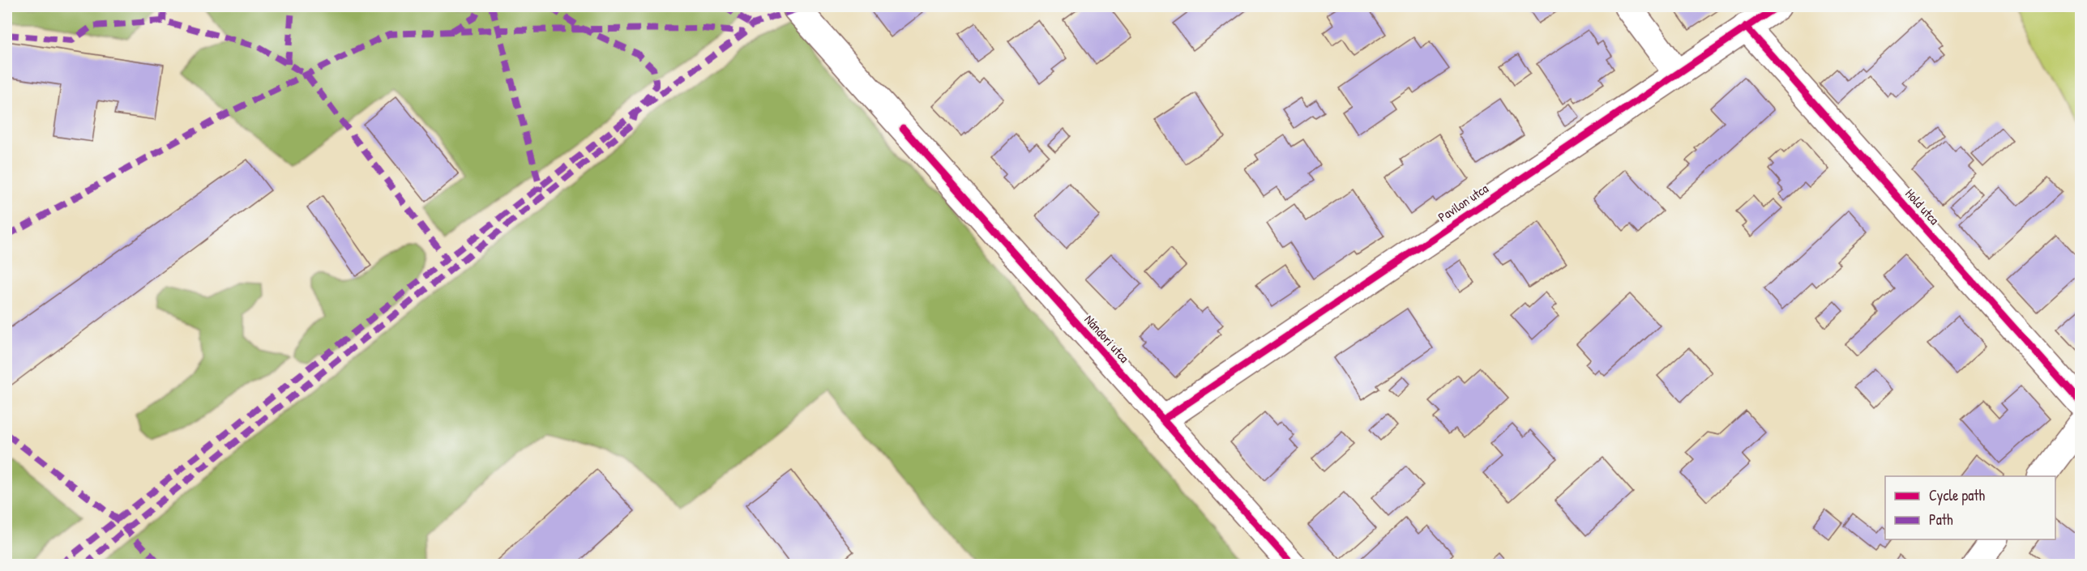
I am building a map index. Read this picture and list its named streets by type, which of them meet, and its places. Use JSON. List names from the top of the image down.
{
  "streets": {
    "street": ["Pavilon utca", "Hold utca", "Nándori utca"]
  },
  "crossings": [
    ["Pavilon utca", "Hold utca"],
    ["Pavilon utca", "Nándori utca"]
  ],
  "legend": ["Cycle path", "Path"]
}
